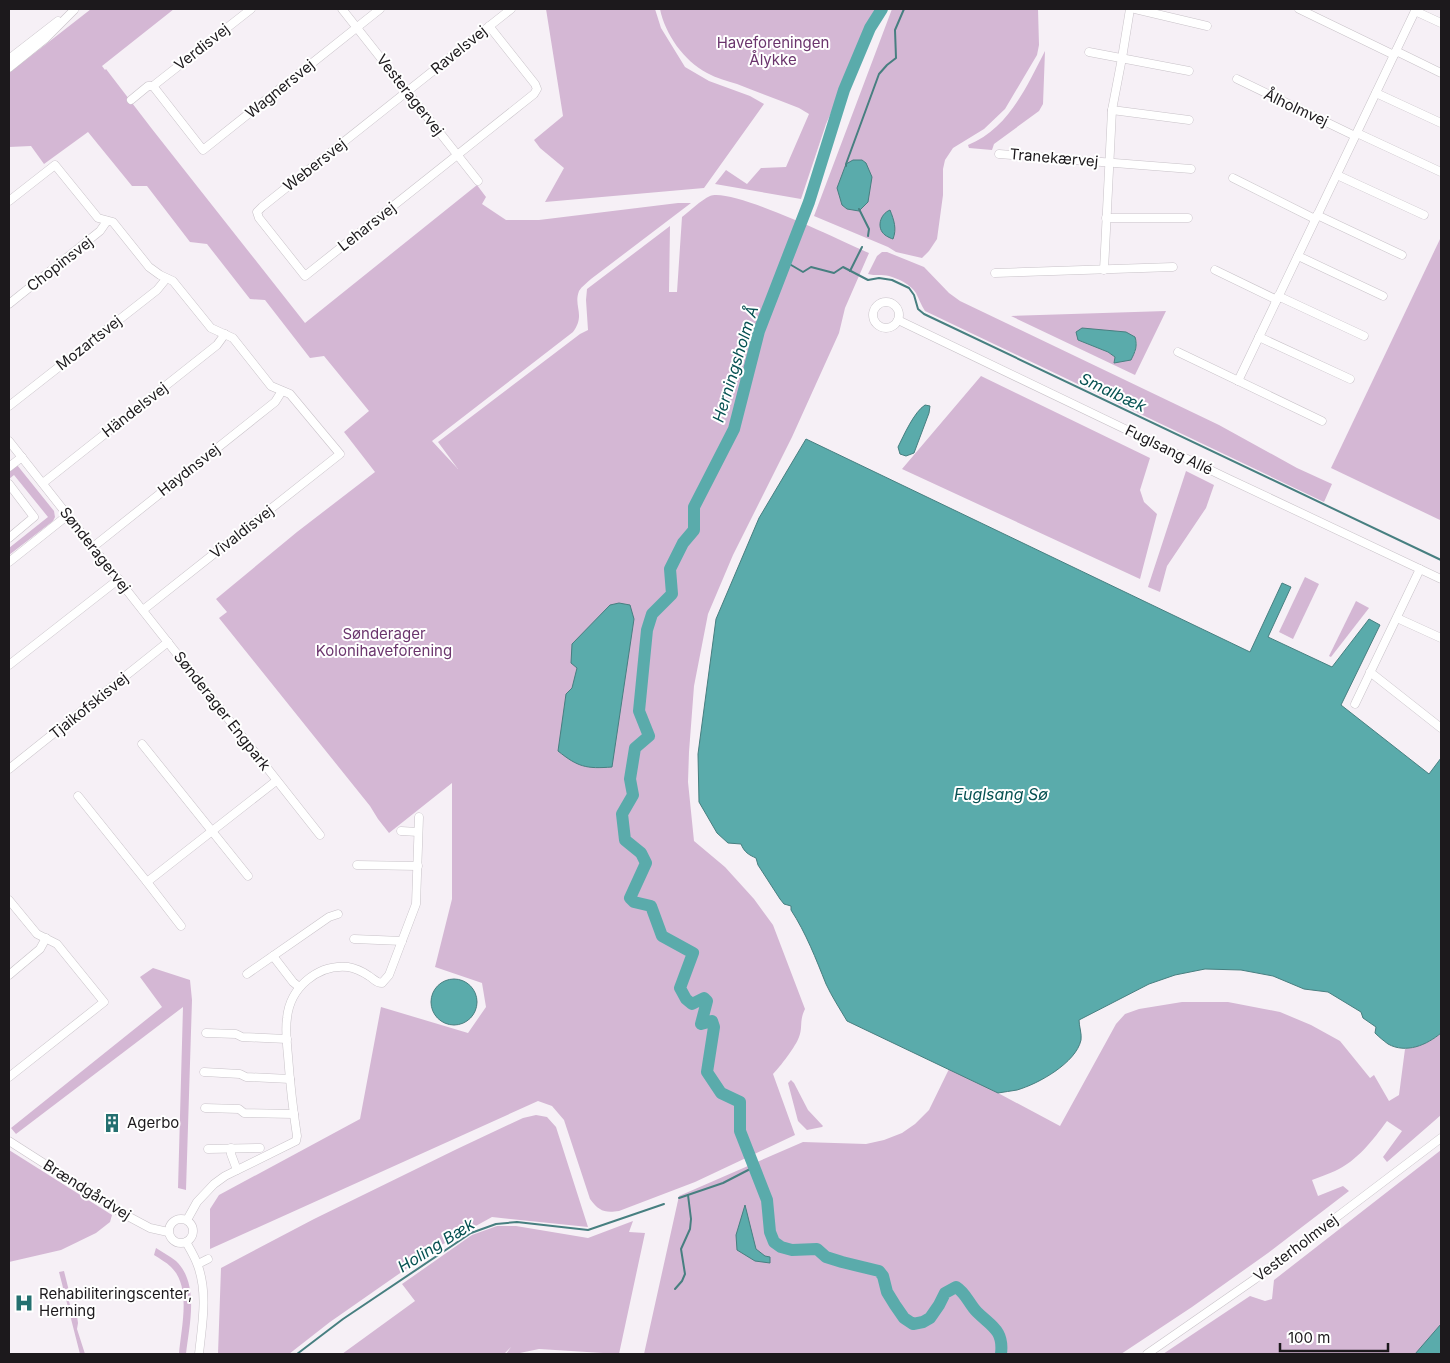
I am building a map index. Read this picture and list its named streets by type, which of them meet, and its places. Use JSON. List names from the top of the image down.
{
  "streets": {
    "street": [
      "Verdisvej",
      "Ravelsvej",
      "Wagnersvej",
      "Vesteragervej",
      "Ålholmvej",
      "Tranekærvej",
      "Webersvej",
      "Leharsvej",
      "Chopinsvej",
      "Mozartsvej",
      "Händelsvej",
      "Fuglsang Allé",
      "Haydnsvej",
      "Vivaldisvej",
      "Sønderagervej",
      "Tjaikofskisvej",
      "Sønderager Engpark",
      "Brændgårdvej",
      "Vesterholmvej"
    ]
  },
  "crossings": [
    ["Verdisvej", "Wagnersvej"],
    ["Ravelsvej", "Vesteragervej"],
    ["Ravelsvej", "Webersvej"],
    ["Wagnersvej", "Vesteragervej"],
    ["Vesteragervej", "Webersvej"],
    ["Vesteragervej", "Leharsvej"],
    ["Webersvej", "Leharsvej"],
    ["Händelsvej", "Sønderagervej"],
    ["Haydnsvej", "Vivaldisvej"],
    ["Haydnsvej", "Sønderagervej"],
    ["Vivaldisvej", "Sønderagervej"],
    ["Sønderagervej", "Tjaikofskisvej"],
    ["Sønderagervej", "Sønderager Engpark"],
    ["Tjaikofskisvej", "Sønderager Engpark"]
  ],
  "water": [
    "Herningsholm Å",
    "Smalbæk",
    "Fuglsang Sø",
    "Holing Bæk"
  ],
  "parks": ["Haveforeningen Ålykke", "Sønderager Kolonihaveforening"],
  "places": {
    "building": ["Agerbo"],
    "hospital": ["Rehabiliteringscenter, Herning"]
  },
  "scale_bar": "100 m"
}
